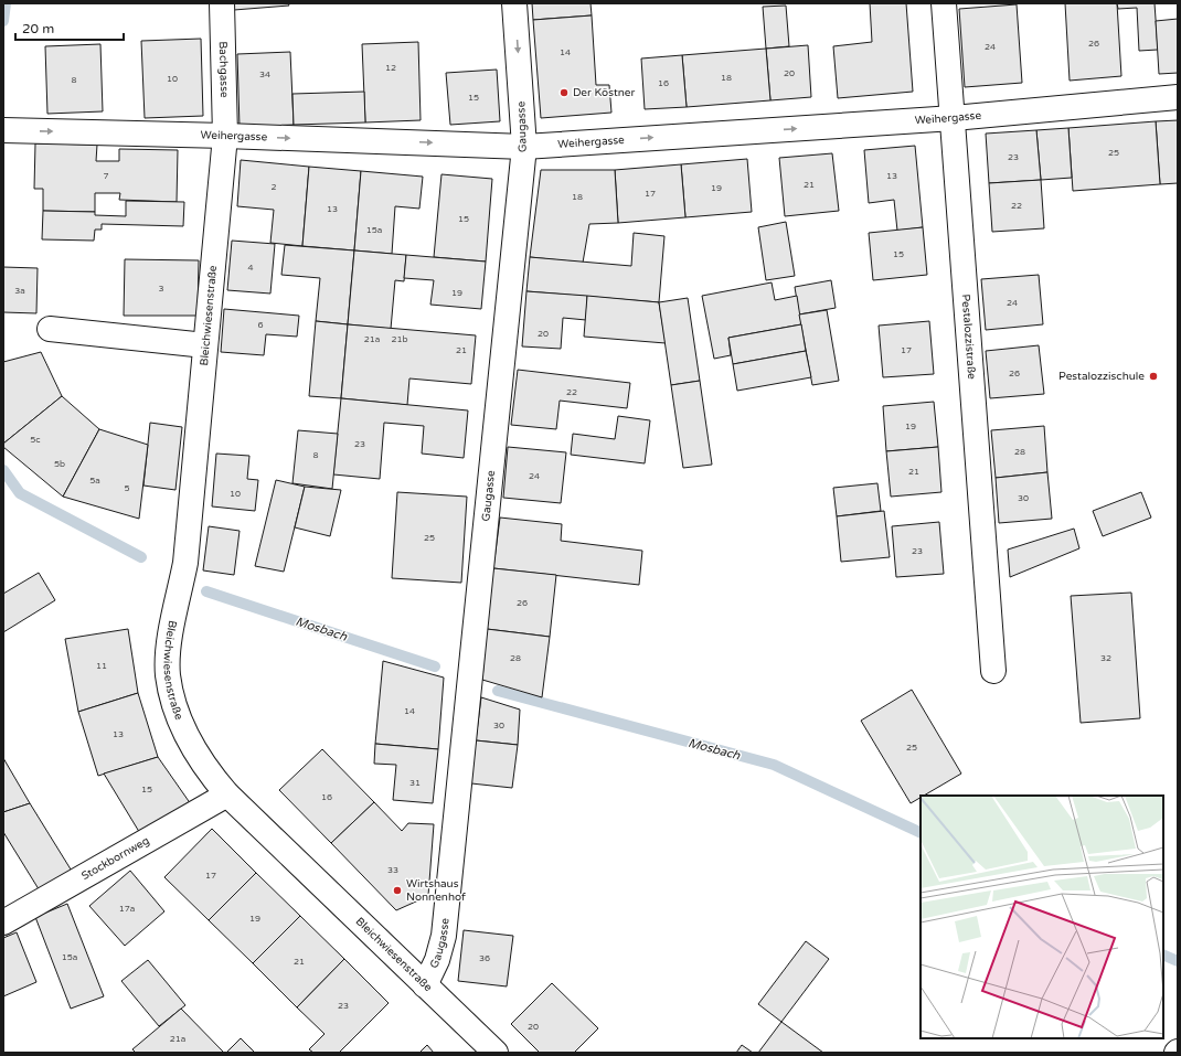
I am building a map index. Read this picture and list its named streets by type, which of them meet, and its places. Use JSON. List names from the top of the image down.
{
  "streets": {
    "street": [
      "Bachgasse",
      "Weihergasse",
      "Gaugasse",
      "Bleichwiesenstraße",
      "Pestalozzistraße",
      "Stockbornweg"
    ]
  },
  "crossings": [
    ["Bachgasse", "Weihergasse"],
    ["Bachgasse", "Bleichwiesenstraße"],
    ["Weihergasse", "Gaugasse"],
    ["Weihergasse", "Bleichwiesenstraße"],
    ["Weihergasse", "Pestalozzistraße"],
    ["Gaugasse", "Bleichwiesenstraße"],
    ["Bleichwiesenstraße", "Stockbornweg"]
  ],
  "one_way": ["Weihergasse"],
  "water": ["Mosbach"],
  "places": ["Der Köstner", "Pestalozzischule", "Wirtshaus Nonnenhof"],
  "house_numbers": [
    "26",
    "24",
    "14",
    "12",
    "20",
    "34",
    "18",
    "10",
    "8",
    "16",
    "15",
    "25",
    "23",
    "7",
    "13",
    "21",
    "2",
    "19",
    "17",
    "18",
    "22",
    "13",
    "15",
    "15a",
    "15",
    "4",
    "3",
    "3a",
    "19",
    "24",
    "6",
    "20",
    "21a",
    "21b",
    "21",
    "17",
    "26",
    "22",
    "19",
    "5c",
    "23",
    "28",
    "8",
    "5b",
    "21",
    "24",
    "5a",
    "5",
    "10",
    "30",
    "25",
    "23",
    "26",
    "28",
    "32",
    "11",
    "14",
    "30",
    "13",
    "25",
    "31",
    "15",
    "16",
    "33",
    "17",
    "17a",
    "19",
    "15a",
    "36",
    "21",
    "23",
    "20",
    "21a"
  ],
  "scale_bar": "20 m"
}
